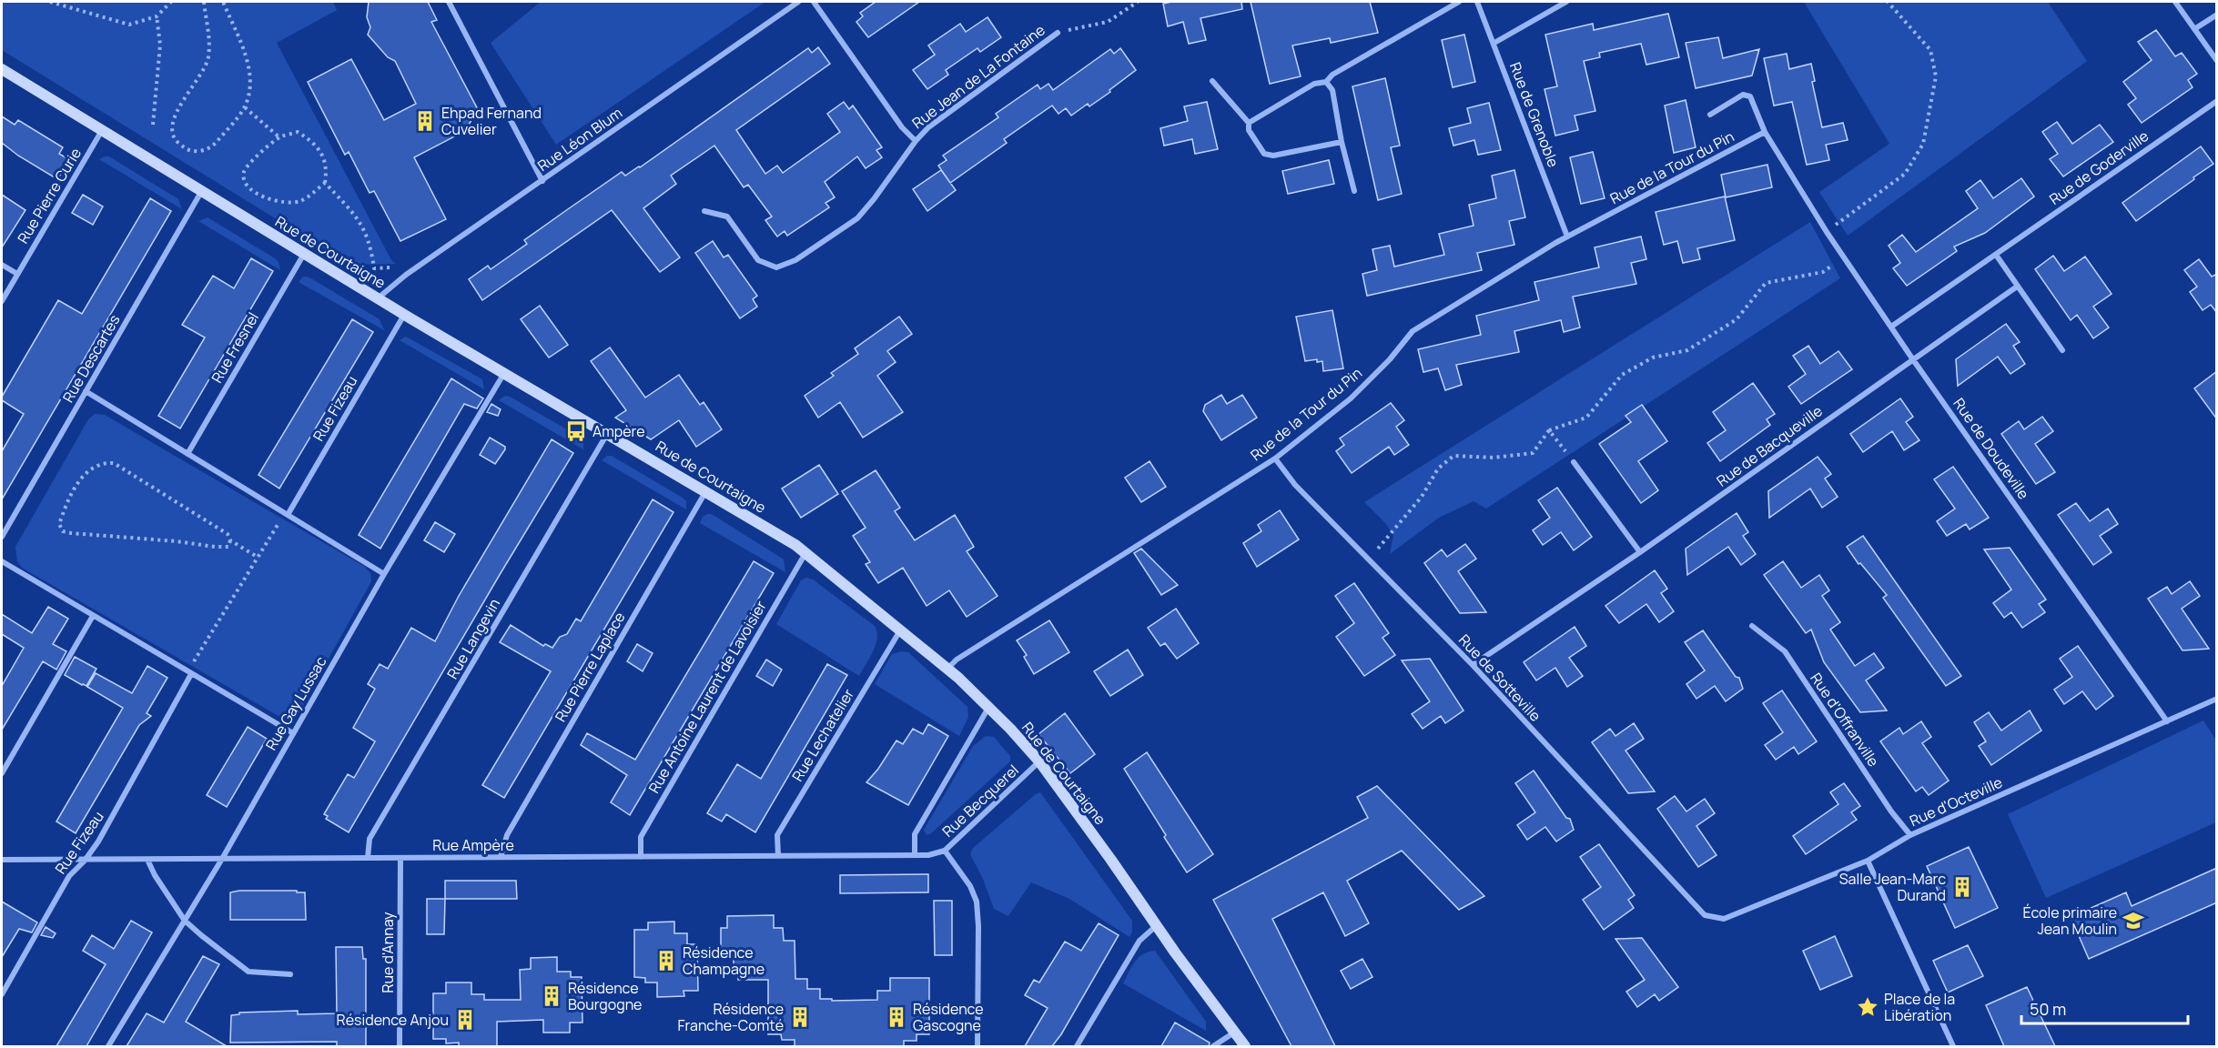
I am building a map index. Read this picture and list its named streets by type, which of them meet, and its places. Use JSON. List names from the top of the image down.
{
  "streets": {
    "street": [
      "Rue Jean de La Fontaine",
      "Rue de Grenoble",
      "Rue Léon Blum",
      "Rue de la Tour du Pin",
      "Rue de Goderville",
      "Rue Pierre Curie",
      "Rue de Courtaigne",
      "Rue Fresnel",
      "Rue Descartes",
      "Rue Fizeau",
      "Rue de Bacqueville",
      "Rue de Doudeville",
      "Rue Langevin",
      "Rue Pierre Laplace",
      "Rue de Sotteville",
      "Rue Antoine Laurent de Lavoisier",
      "Rue Gay Lussac",
      "Rue d'Offranville",
      "Rue Lechatelier",
      "Rue Becquerel",
      "Rue d'Octeville",
      "Rue Ampère",
      "Rue d'Annay"
    ]
  },
  "crossings": [
    ["Rue de Grenoble", "Rue de la Tour du Pin"],
    ["Rue Léon Blum", "Rue de Courtaigne"],
    ["Rue de la Tour du Pin", "Rue de Courtaigne"],
    ["Rue de la Tour du Pin", "Rue de Doudeville"],
    ["Rue de la Tour du Pin", "Rue de Sotteville"],
    ["Rue de Goderville", "Rue de Doudeville"],
    ["Rue Pierre Curie", "Rue de Courtaigne"],
    ["Rue de Courtaigne", "Rue Fresnel"],
    ["Rue de Courtaigne", "Rue Descartes"],
    ["Rue de Courtaigne", "Rue Fizeau"],
    ["Rue de Courtaigne", "Rue Langevin"],
    ["Rue de Courtaigne", "Rue Pierre Laplace"],
    ["Rue de Courtaigne", "Rue Antoine Laurent de Lavoisier"],
    ["Rue de Courtaigne", "Rue Gay Lussac"],
    ["Rue de Courtaigne", "Rue Lechatelier"],
    ["Rue de Courtaigne", "Rue Becquerel"],
    ["Rue Fizeau", "Rue Ampère"],
    ["Rue de Bacqueville", "Rue de Doudeville"],
    ["Rue de Bacqueville", "Rue de Sotteville"],
    ["Rue de Doudeville", "Rue d'Octeville"],
    ["Rue Langevin", "Rue Ampère"],
    ["Rue Pierre Laplace", "Rue Ampère"],
    ["Rue de Sotteville", "Rue d'Octeville"],
    ["Rue Antoine Laurent de Lavoisier", "Rue Ampère"],
    ["Rue Gay Lussac", "Rue Ampère"],
    ["Rue d'Offranville", "Rue d'Octeville"],
    ["Rue Lechatelier", "Rue Ampère"],
    ["Rue Becquerel", "Rue Ampère"],
    ["Rue Ampère", "Rue d'Annay"]
  ],
  "places": {
    "building": [
      "Ehpad Fernand Cuvelier",
      "Salle Jean-Marc Durand",
      "Résidence Champagne",
      "Résidence Bourgogne",
      "Résidence Franche-Comté",
      "Résidence Gascogne",
      "Résidence Anjou"
    ],
    "bus stop": ["Ampère"],
    "school or university": ["École primaire Jean Moulin"],
    "place": ["Place de la Libération"]
  },
  "scale_bar": "50 m"
}
